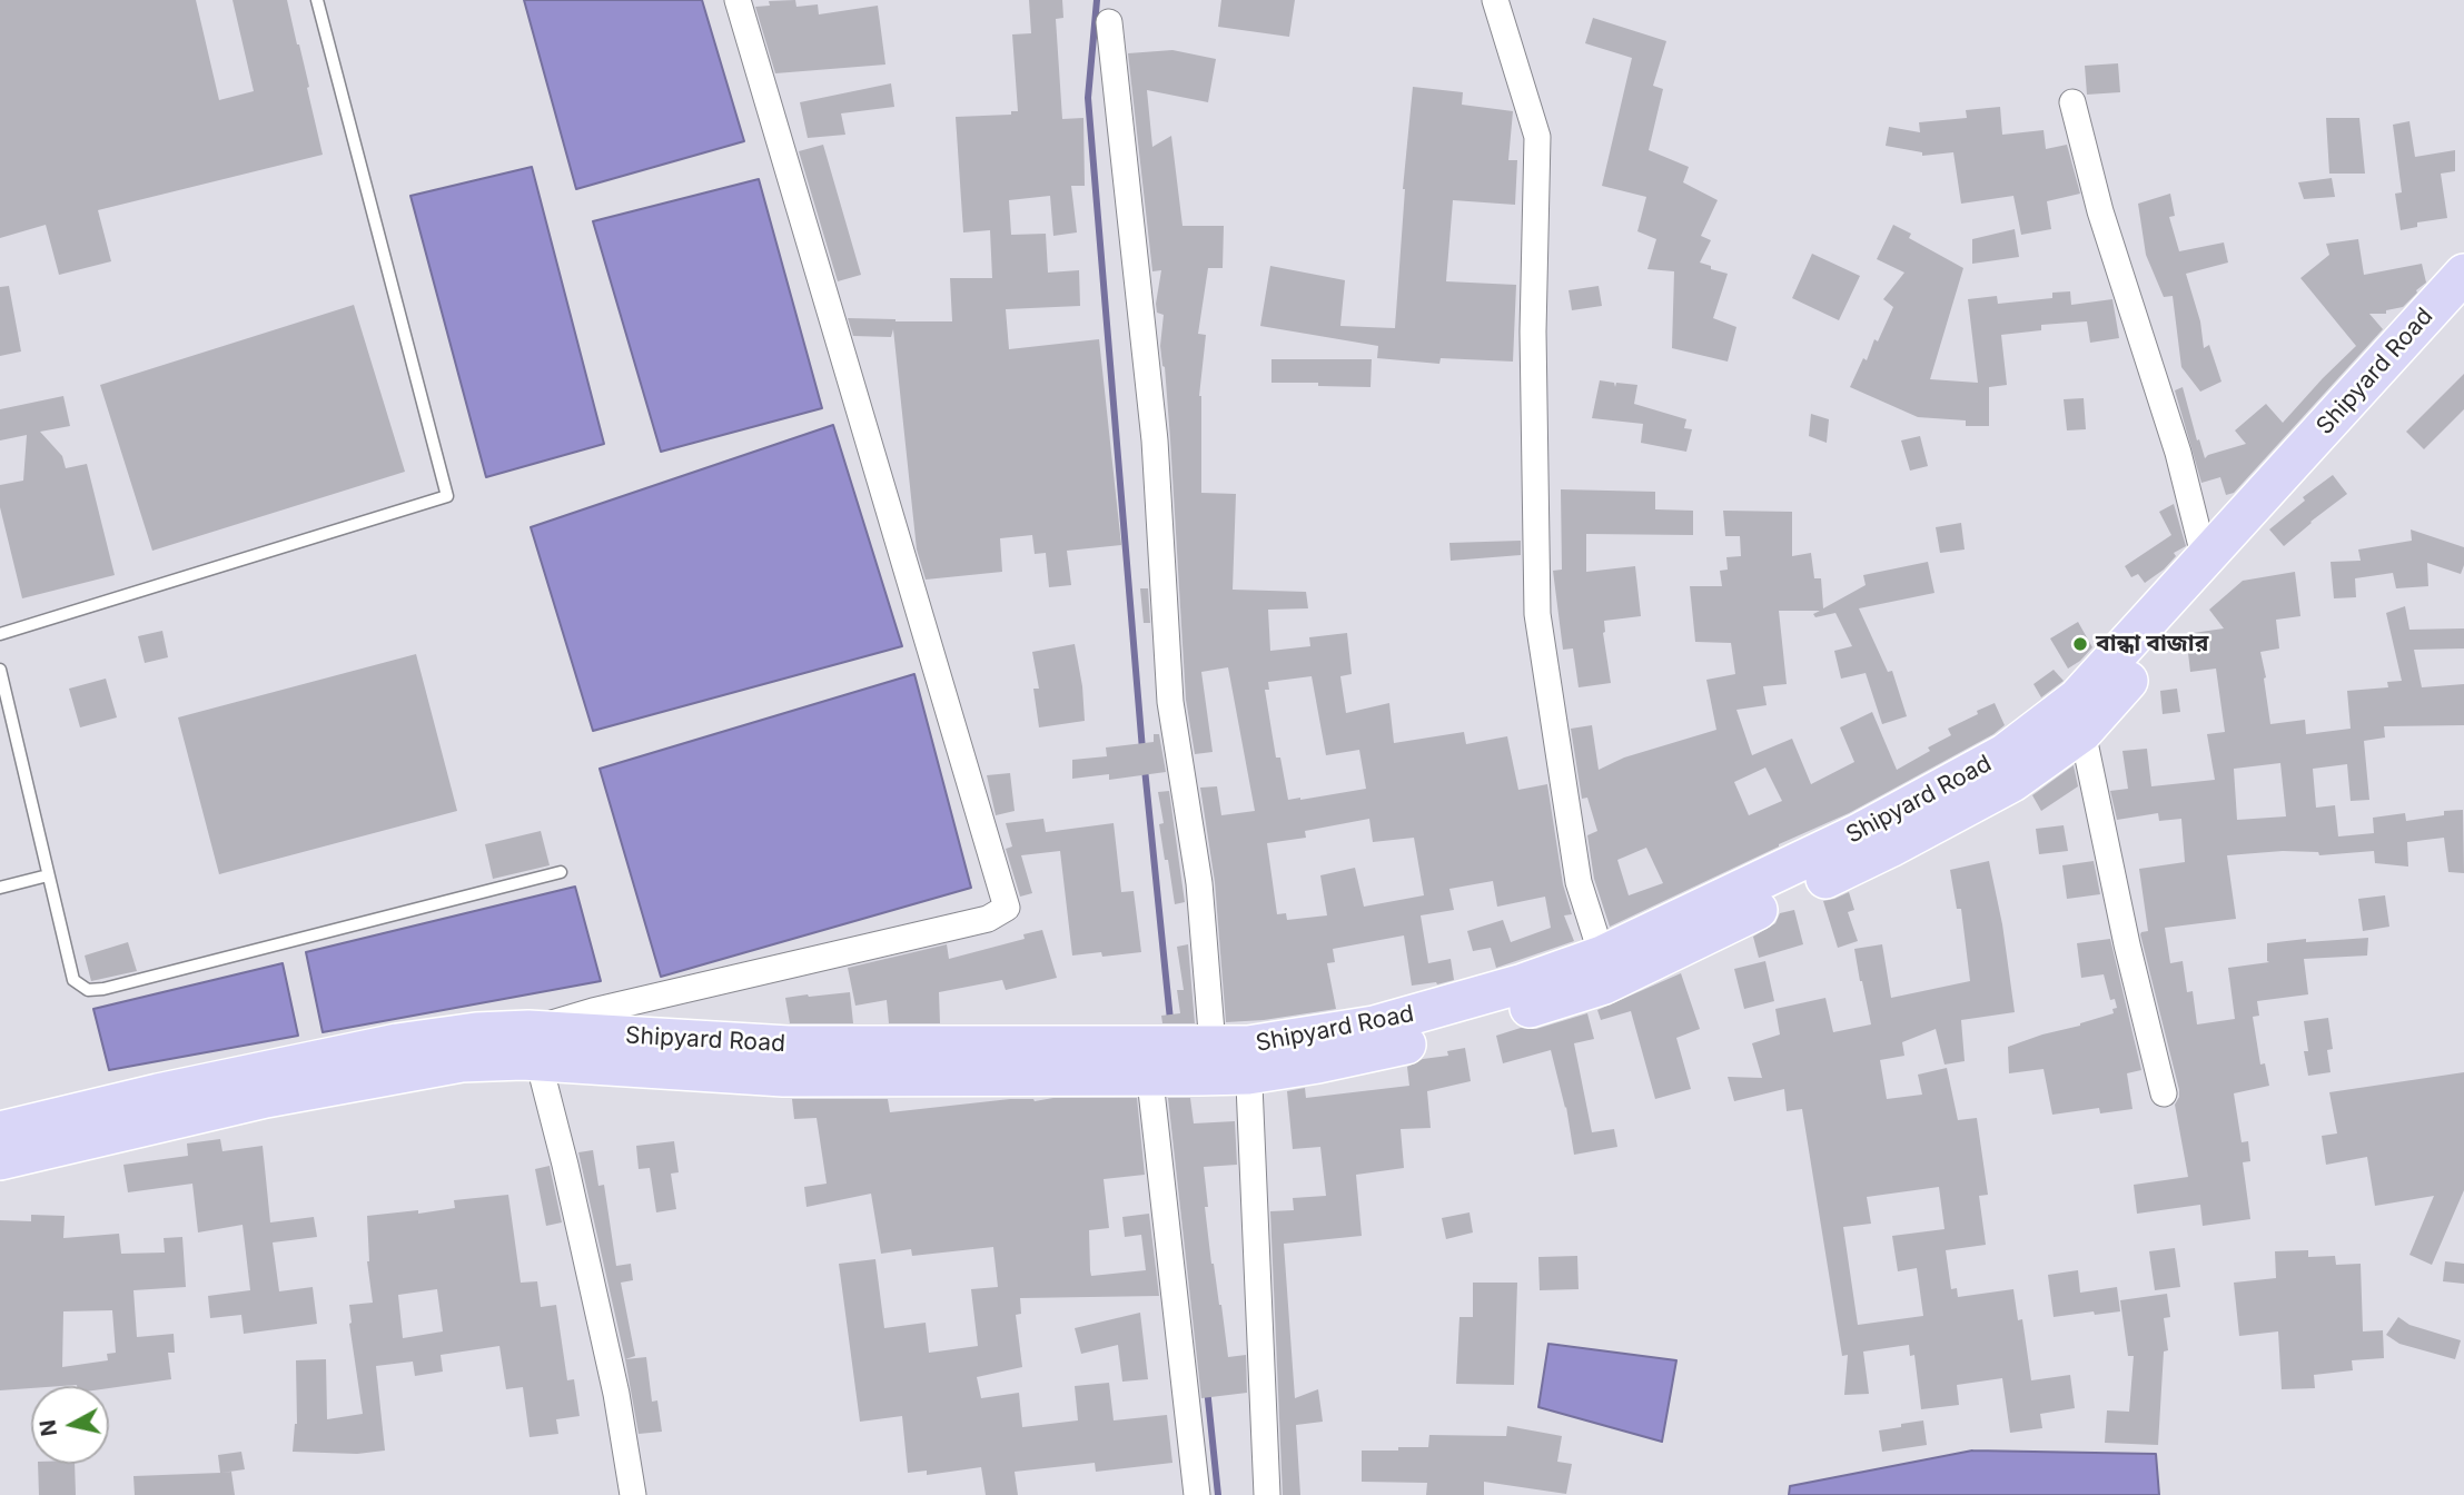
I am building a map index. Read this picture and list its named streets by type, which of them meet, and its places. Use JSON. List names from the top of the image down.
{
  "streets": {
    "main road": ["Shipyard Road"]
  },
  "places": ["বান্ধা বাজার"],
  "north": "left"
}
